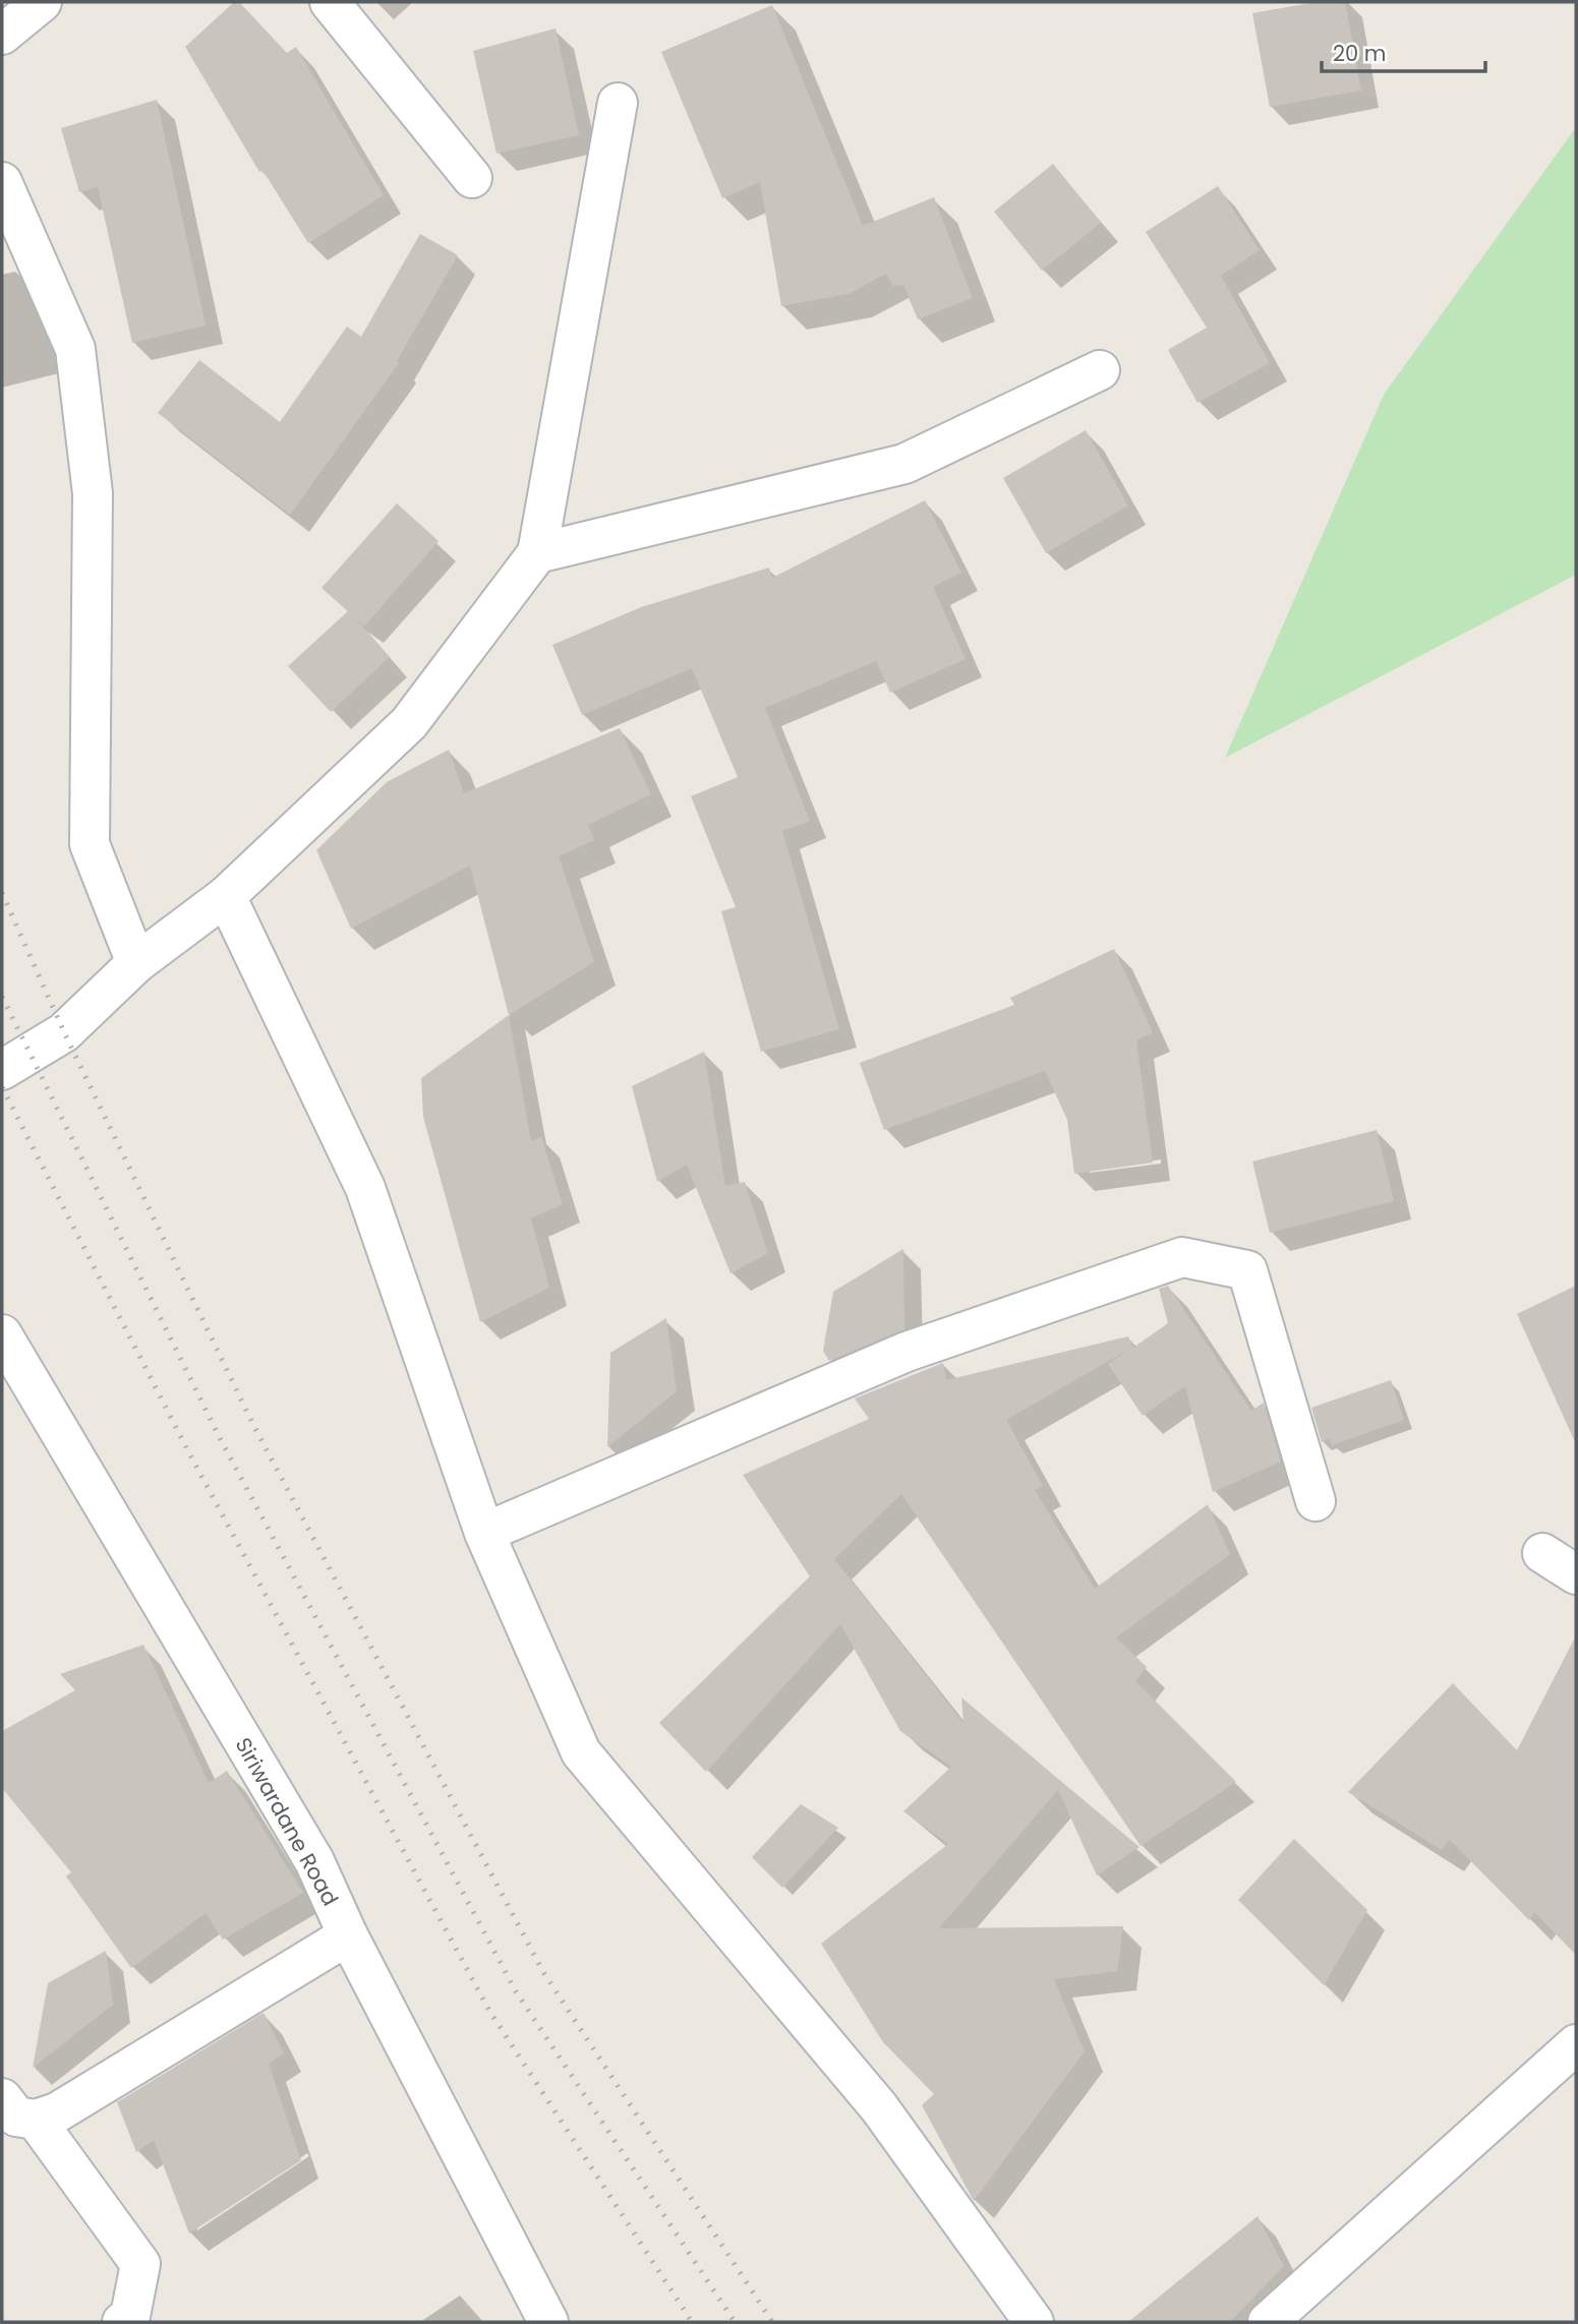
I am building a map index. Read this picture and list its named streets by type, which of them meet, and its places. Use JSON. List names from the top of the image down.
{
  "streets": {
    "street": ["Siriwardane Road"]
  },
  "scale_bar": "20 m"
}
